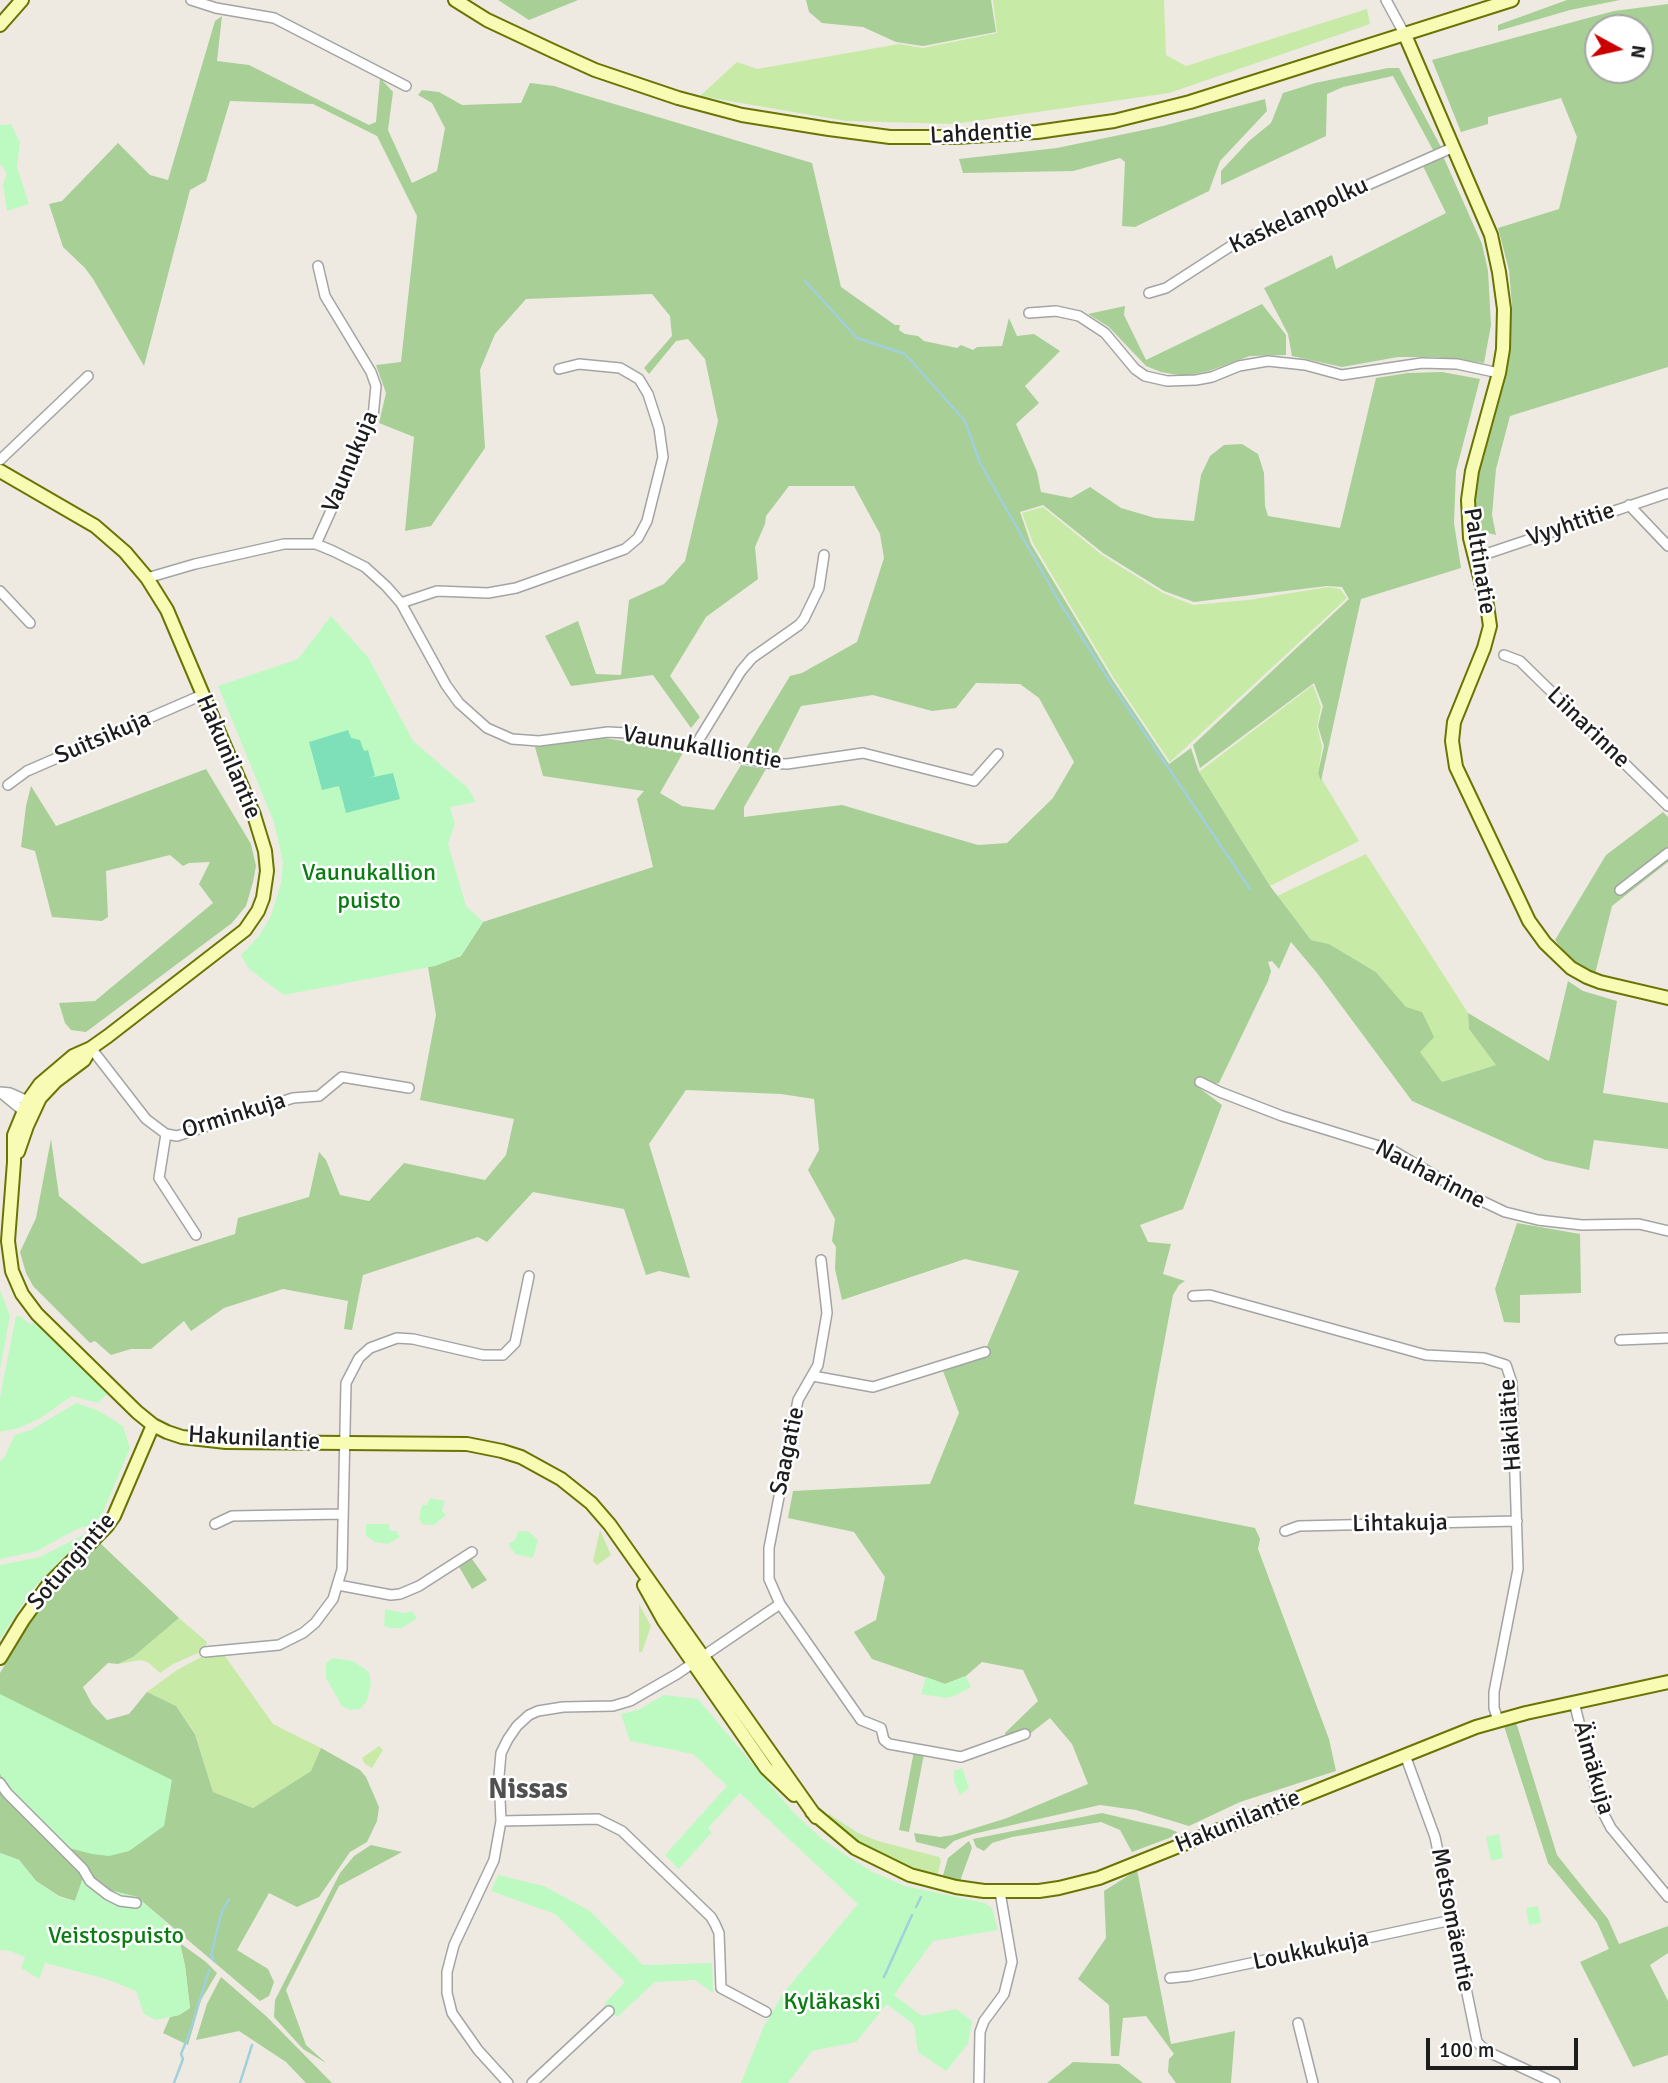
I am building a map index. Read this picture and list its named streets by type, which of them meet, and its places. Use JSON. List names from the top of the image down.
{
  "streets": {
    "street": [
      "Lahdentie",
      "Kaskelanpolku",
      "Vaunukuja",
      "Vyyhtitie",
      "Palttinatie",
      "Liinarinne",
      "Suitsikuja",
      "Vaunukalliontie",
      "Hakunilantie",
      "Orminkuja",
      "Nauharinne",
      "Häkilätie",
      "Saagatie",
      "Lihtakuja",
      "Sotungintie",
      "Äimäkuja",
      "Metsomäentie",
      "Loukkukuja"
    ]
  },
  "crossings": [
    ["Lahdentie", "Palttinatie"],
    ["Kaskelanpolku", "Palttinatie"],
    ["Vaunukuja", "Vaunukalliontie"],
    ["Vyyhtitie", "Palttinatie"],
    ["Suitsikuja", "Hakunilantie"],
    ["Vaunukalliontie", "Hakunilantie"],
    ["Hakunilantie", "Orminkuja"],
    ["Hakunilantie", "Häkilätie"],
    ["Hakunilantie", "Sotungintie"],
    ["Hakunilantie", "Äimäkuja"],
    ["Hakunilantie", "Metsomäentie"],
    ["Häkilätie", "Lihtakuja"],
    ["Metsomäentie", "Loukkukuja"]
  ],
  "districts": ["Nissas"],
  "parks": ["Vaunukallion puisto", "Veistospuisto", "Kyläkaski"],
  "scale_bar": "100 m",
  "north": "right"
}
